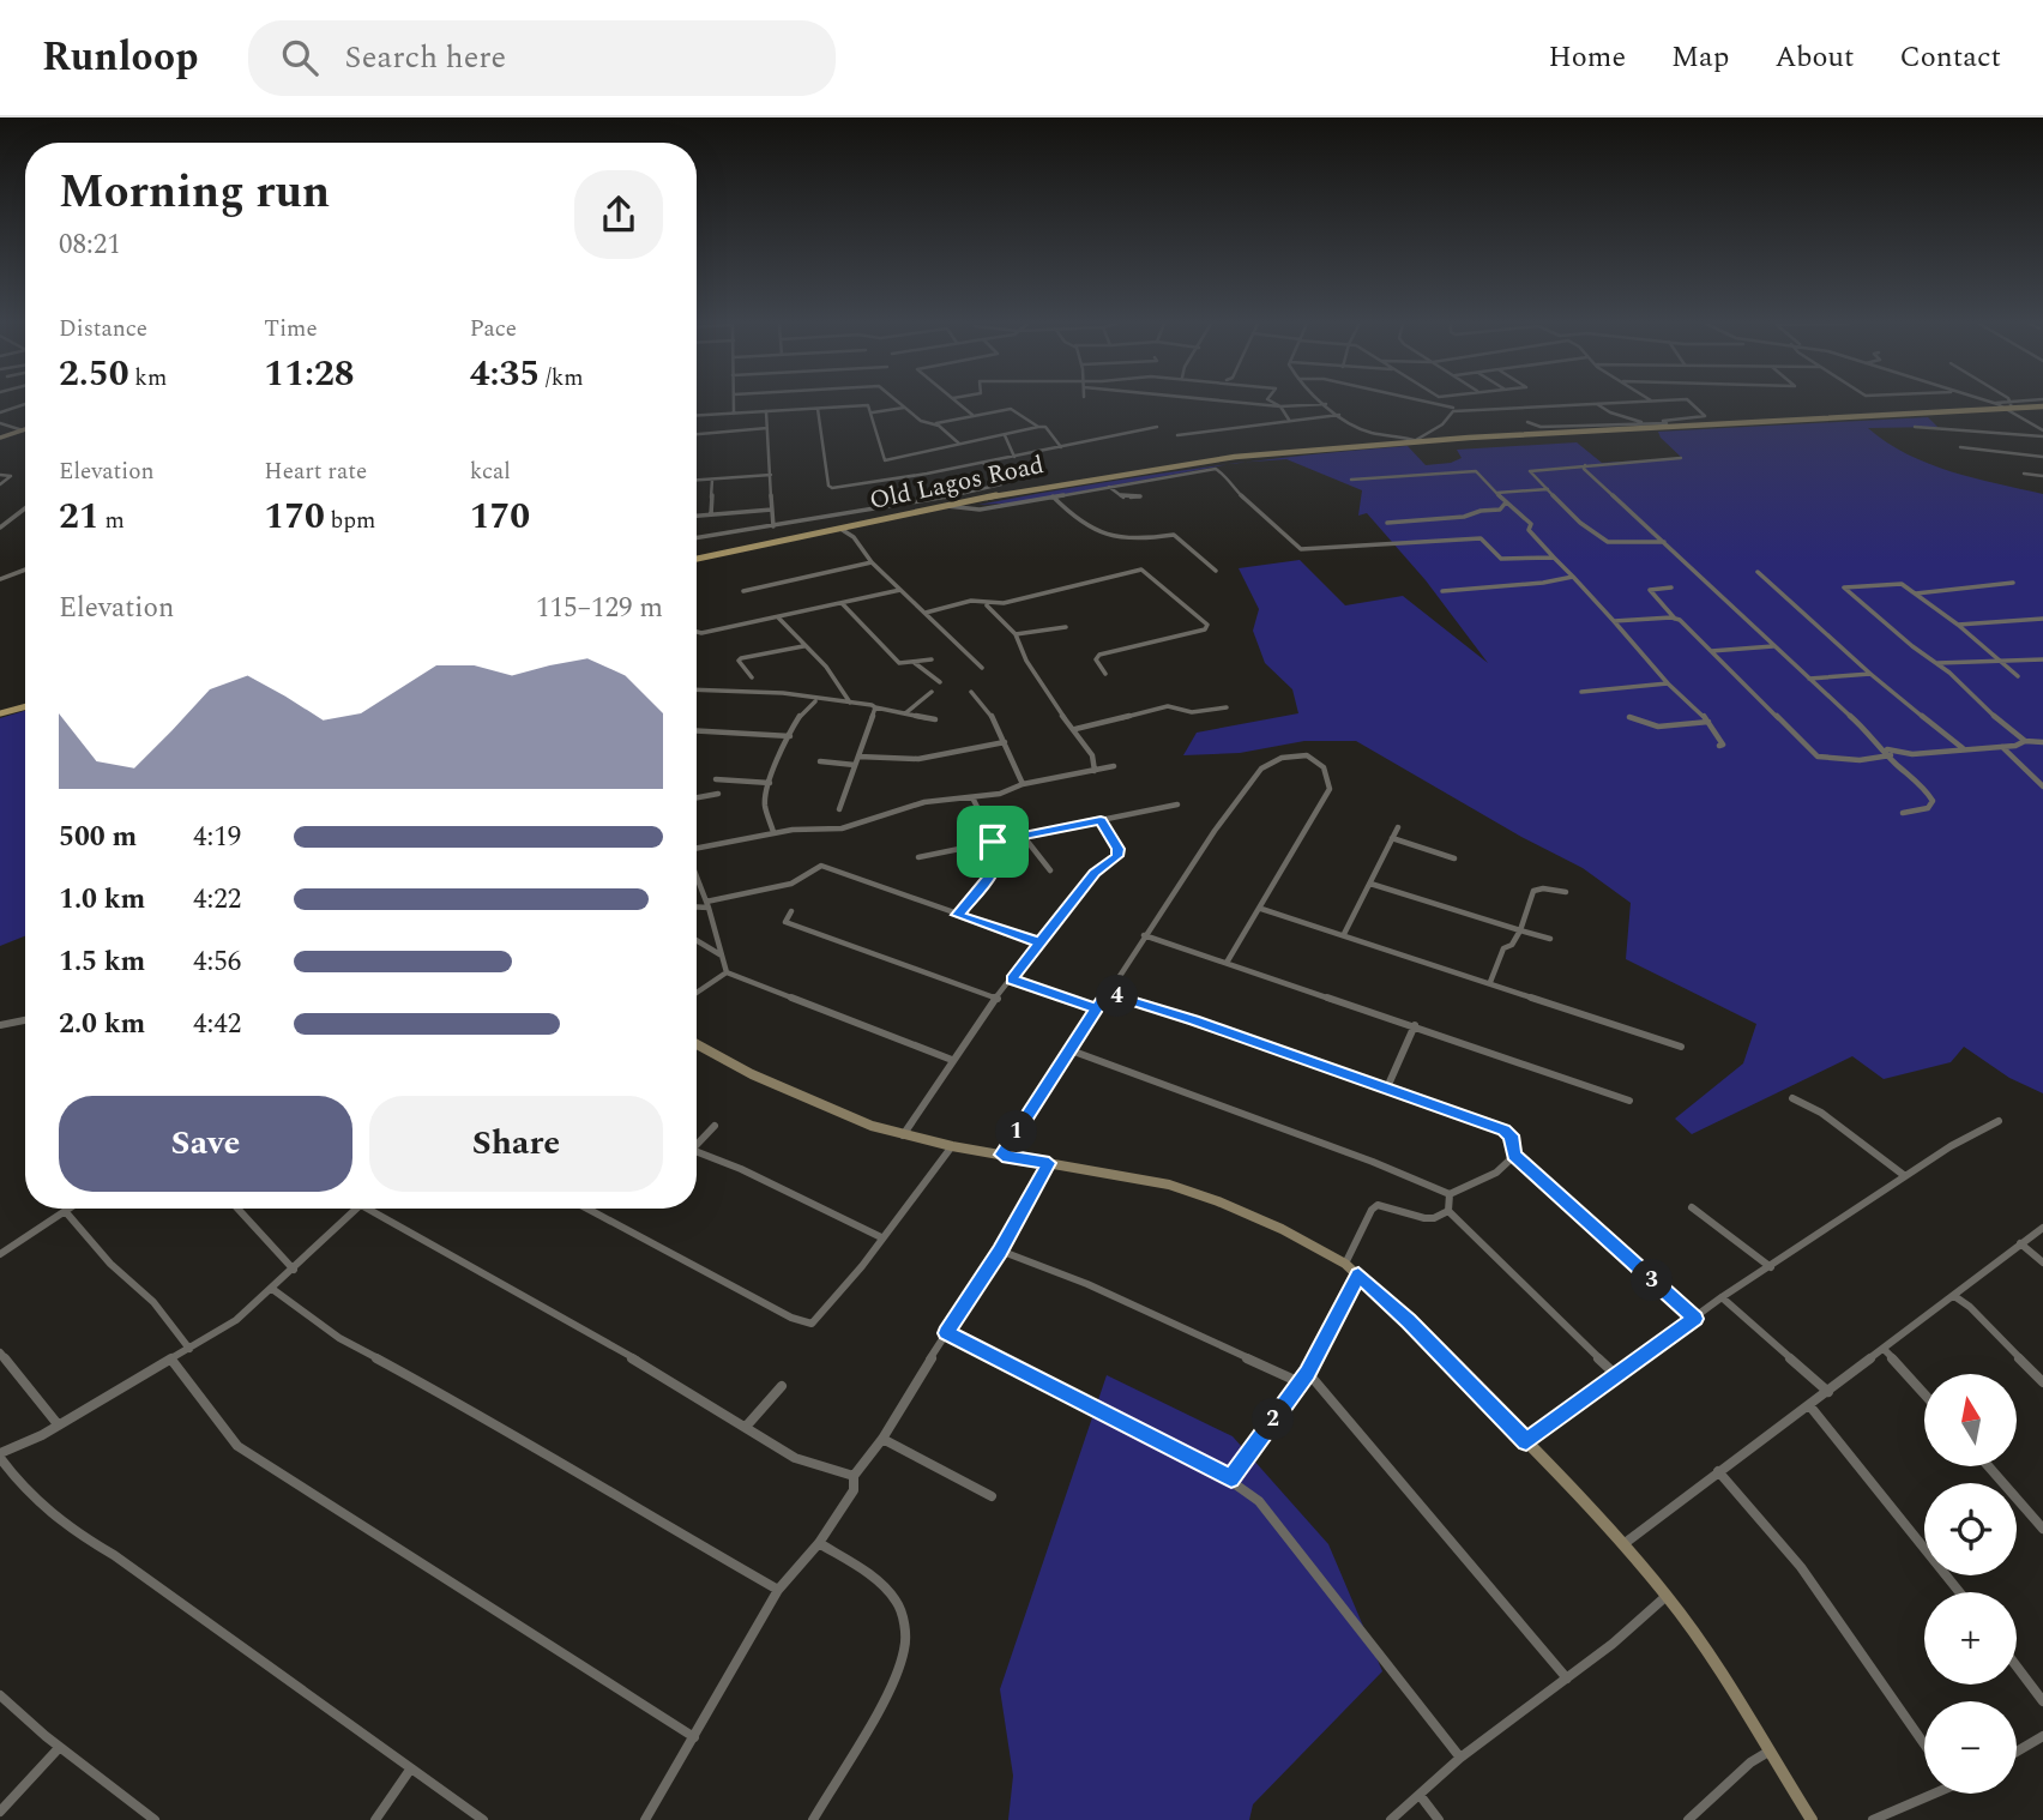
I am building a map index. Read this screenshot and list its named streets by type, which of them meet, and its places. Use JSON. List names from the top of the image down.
{
  "streets": {
    "main road": ["Old Lagos Road"]
  },
  "north": "top",
  "page": {
    "header": "Runloop",
    "search": "Search here",
    "nav": [
      "Home",
      "Map",
      "About",
      "Contact"
    ],
    "heading": ["Morning run", "08:21"],
    "stats": [
      ["Distance", "2.50 km"],
      ["Time", "11:28"],
      ["Pace", "4:35 /km"],
      ["Elevation", "21 m"],
      ["Heart rate", "170 bpm"],
      ["kcal", "170"]
    ],
    "chart": ["Elevation", "115–129 m"],
    "list": [
      {
        "name": "500 m",
        "note": "4:19"
      },
      {
        "name": "1.0 km",
        "note": "4:22"
      },
      {
        "name": "1.5 km",
        "note": "4:56"
      },
      {
        "name": "2.0 km",
        "note": "4:42"
      }
    ],
    "pins": [
      "4",
      "1",
      "3",
      "2"
    ],
    "buttons": ["Save", "Share"],
    "map_buttons": ["+", "−"]
  }
}
